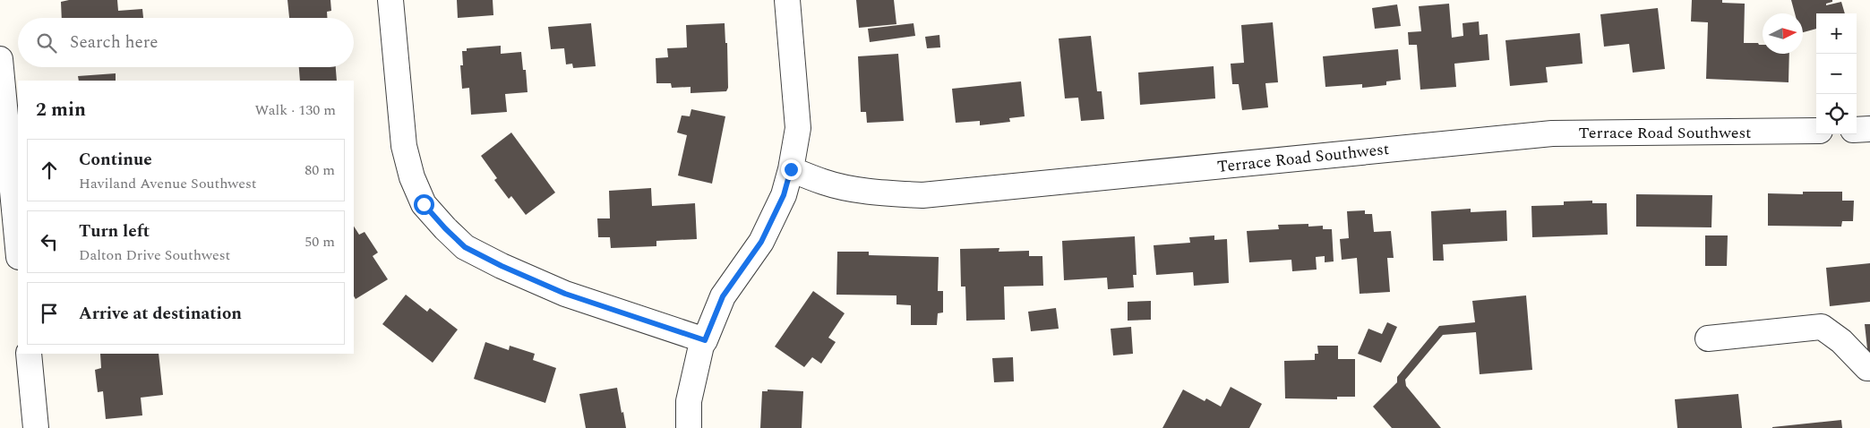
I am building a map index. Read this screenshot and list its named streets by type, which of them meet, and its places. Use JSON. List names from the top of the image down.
{
  "streets": {
    "street": ["Terrace Road Southwest"]
  },
  "north": "right",
  "page": {
    "map_buttons": ["+", "−"],
    "search": "Search here",
    "heading": ["2 min", "Walk · 130 m"],
    "list": [
      ["Continue", "Haviland Avenue Southwest", "80 m"],
      ["Turn left", "Dalton Drive Southwest", "50 m"],
      "Arrive at destination"
    ]
  }
}
